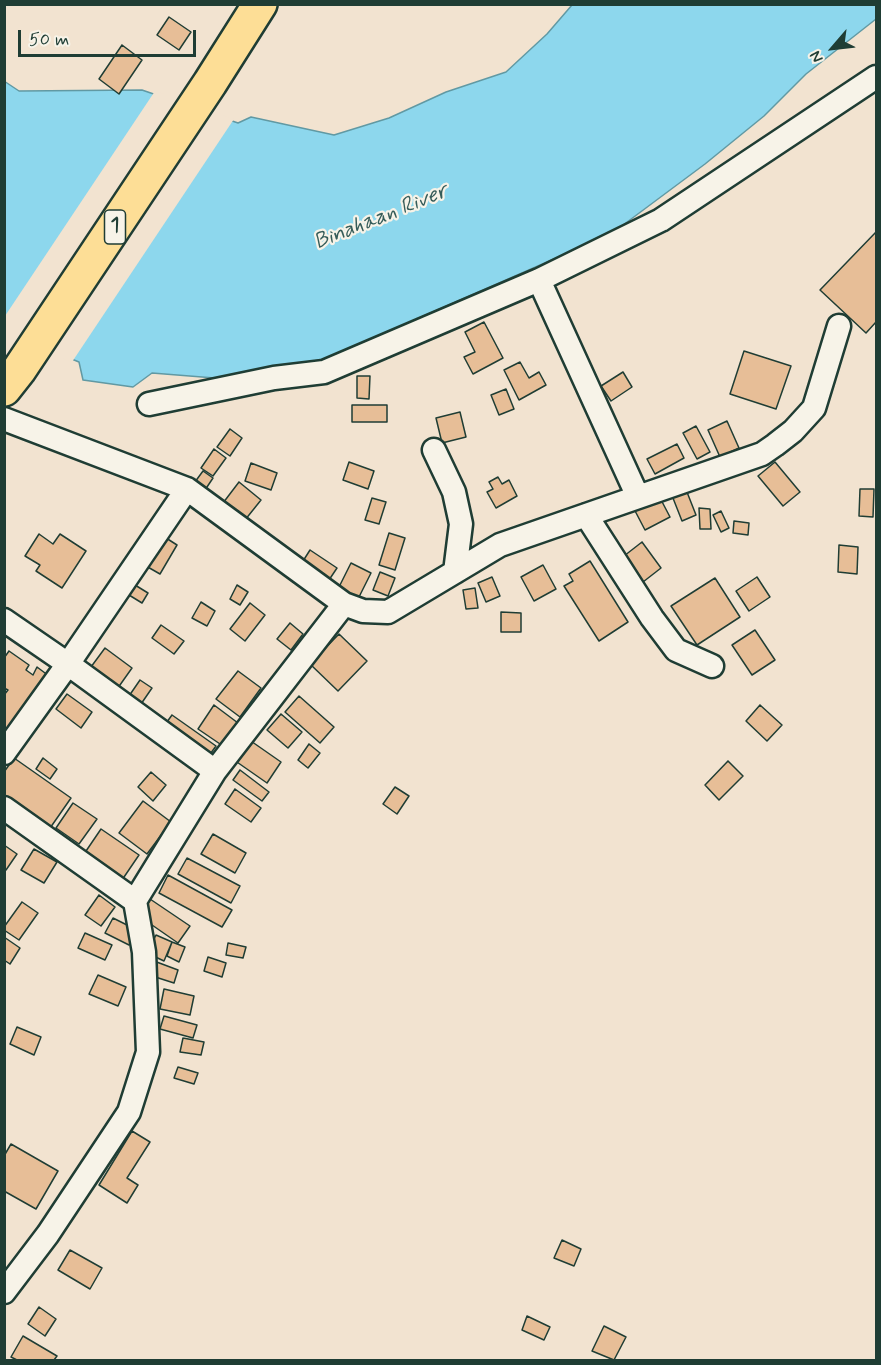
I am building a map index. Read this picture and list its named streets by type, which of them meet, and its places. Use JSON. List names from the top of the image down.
{
  "streets": {
    "highway": ["1"]
  },
  "water": ["Binahaan River"],
  "scale_bar": "50 m",
  "north": "bottom left"
}
